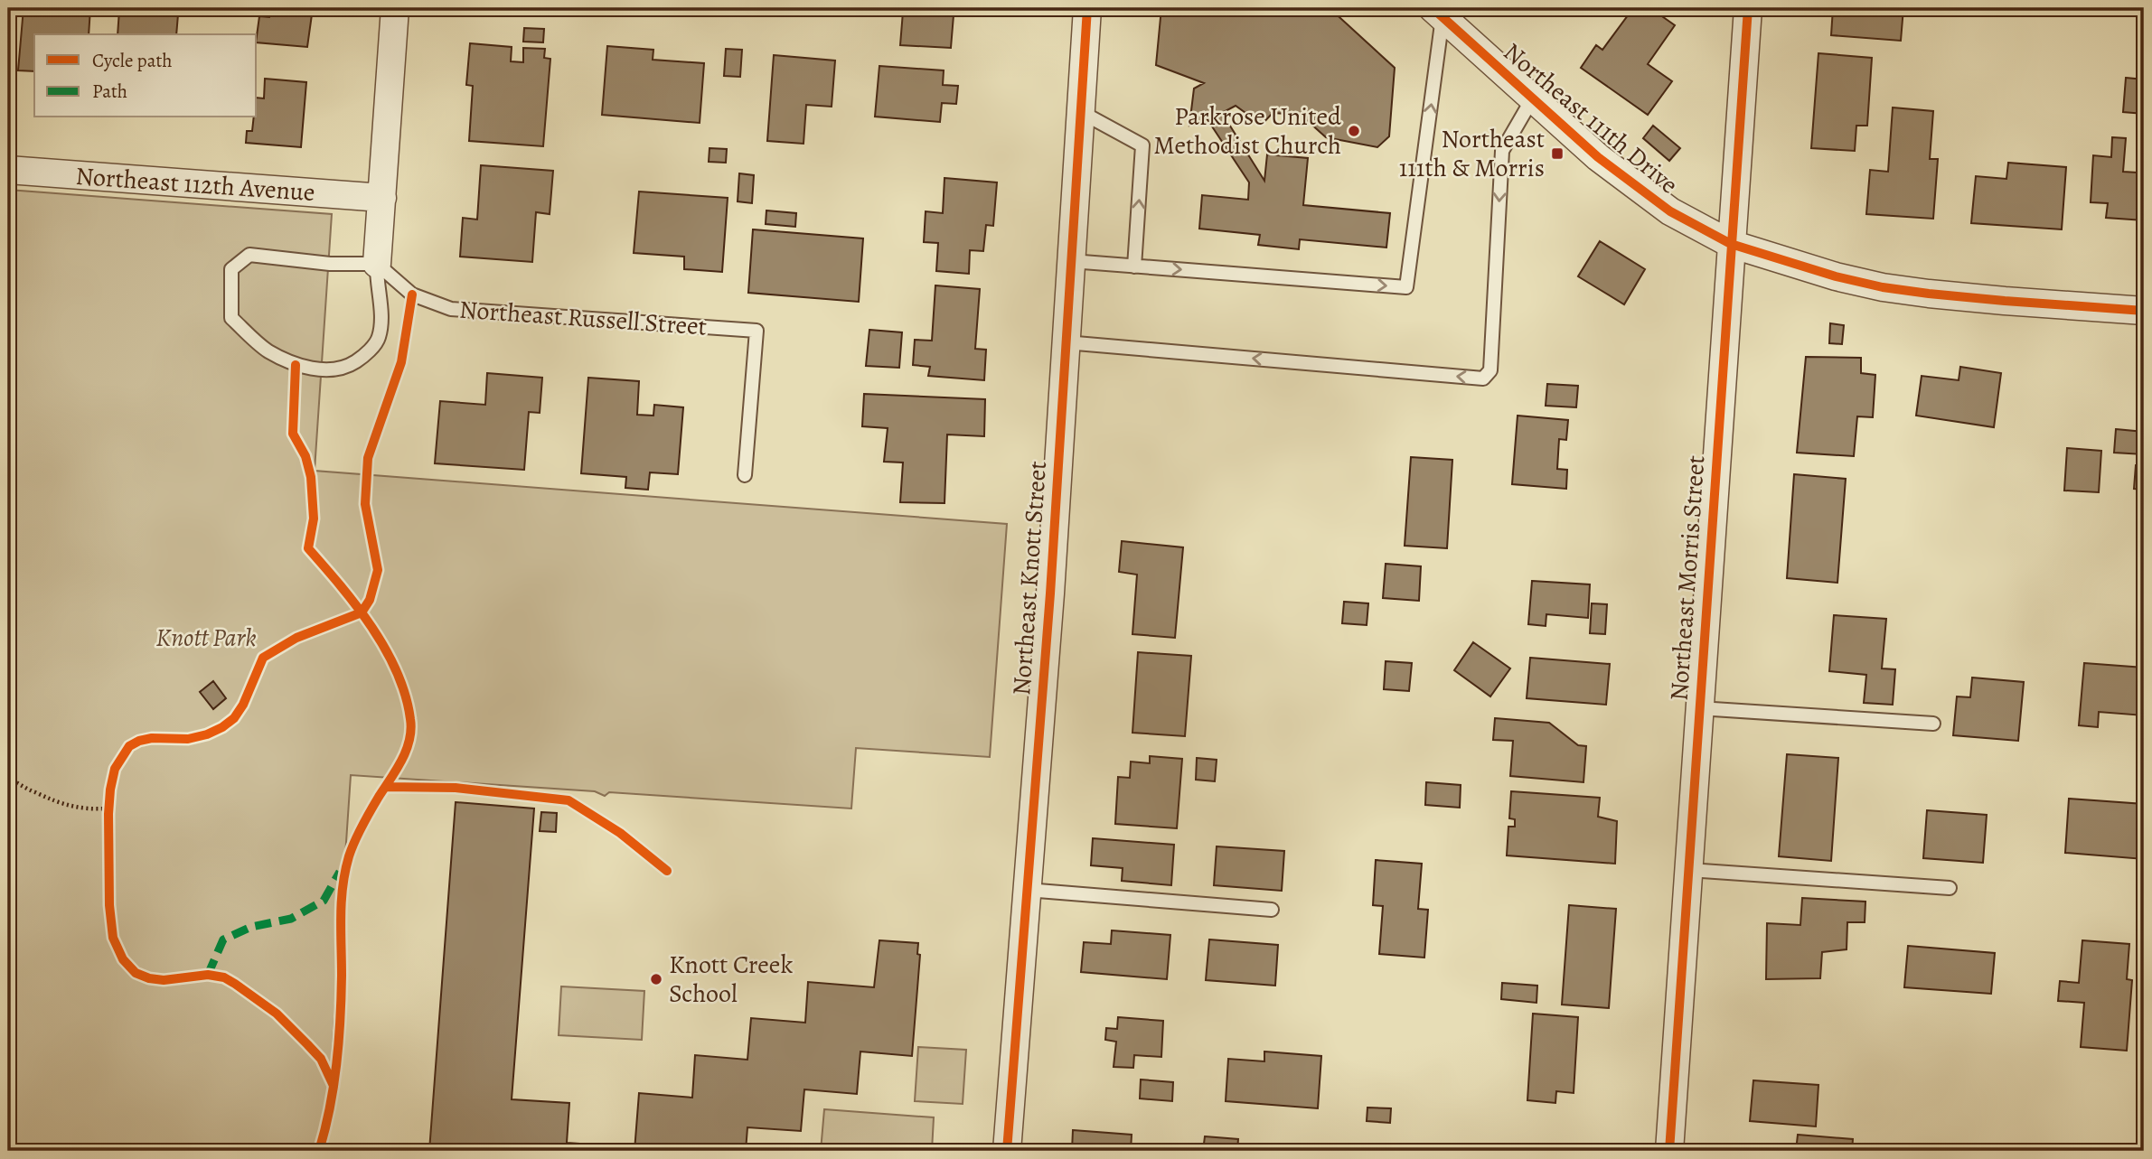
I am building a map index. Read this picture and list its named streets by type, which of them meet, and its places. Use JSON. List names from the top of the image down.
{
  "streets": {
    "street": [
      "Northeast 111th Drive",
      "Northeast 112th Avenue",
      "Northeast Knott Street",
      "Northeast Morris Street"
    ],
    "lane": ["Northeast Russell Street"]
  },
  "crossings": [
    ["Northeast 111th Drive", "Northeast Morris Street"]
  ],
  "parks": ["Knott Park"],
  "places": {
    "other": ["Parkrose United Methodist Church", "Knott Creek School"],
    "transit": ["Northeast 111th & Morris"]
  },
  "legend": ["Cycle path", "Path"]
}
